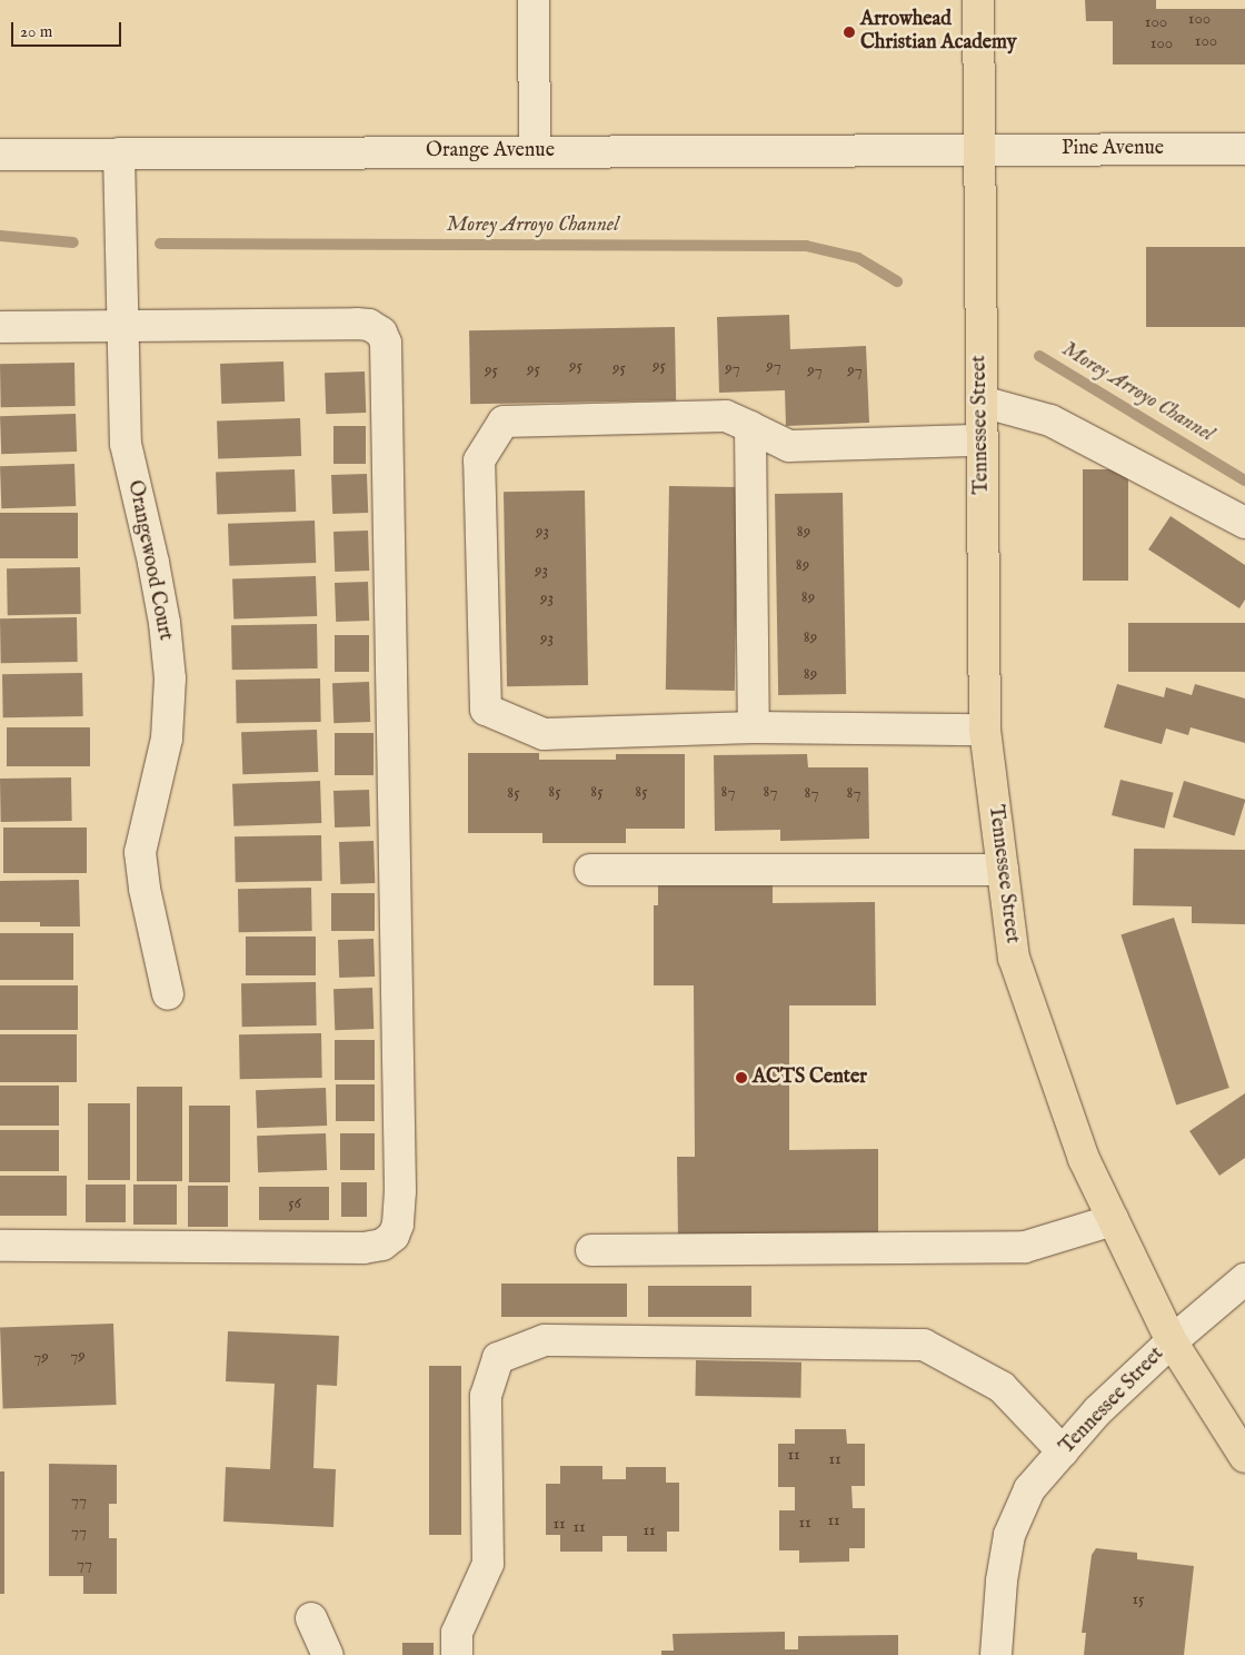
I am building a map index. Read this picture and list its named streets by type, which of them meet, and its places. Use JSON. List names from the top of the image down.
{
  "streets": {
    "main road": ["Tennessee Street"],
    "street": ["Pine Avenue", "Orange Avenue", "Orangewood Court"]
  },
  "crossings": [
    ["Pine Avenue", "Orange Avenue"],
    ["Pine Avenue", "Tennessee Street"],
    ["Orange Avenue", "Tennessee Street"],
    ["Orange Avenue", "Orangewood Court"]
  ],
  "water": ["Morey Arroyo Channel"],
  "places": ["Arrowhead Christian Academy", "ACTS Center"],
  "house_numbers": [
    "100",
    "100",
    "100",
    "100",
    "95",
    "95",
    "97",
    "95",
    "97",
    "95",
    "95",
    "97",
    "97",
    "93",
    "89",
    "89",
    "93",
    "89",
    "93",
    "89",
    "93",
    "89",
    "85",
    "85",
    "85",
    "87",
    "87",
    "85",
    "87",
    "87",
    "56",
    "79",
    "79",
    "11",
    "11",
    "77",
    "11",
    "11",
    "11",
    "11",
    "11",
    "77",
    "77",
    "15"
  ],
  "scale_bar": "20 m"
}
